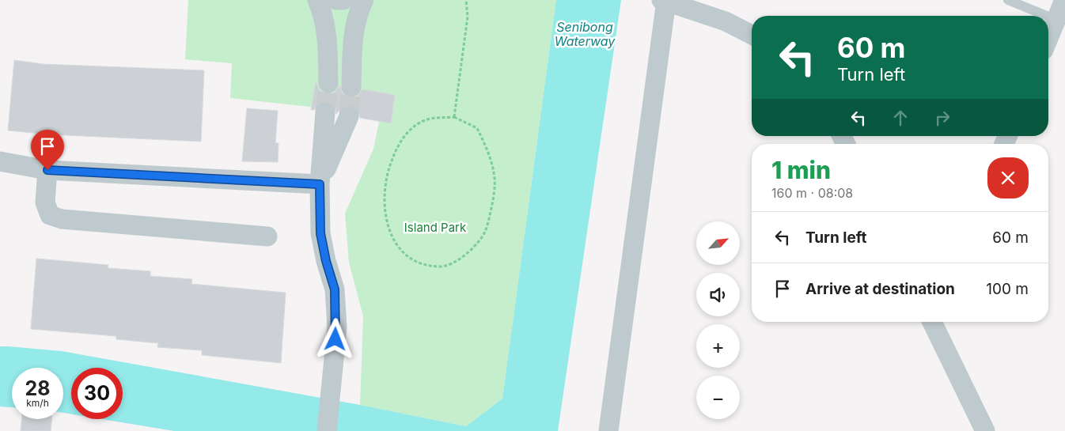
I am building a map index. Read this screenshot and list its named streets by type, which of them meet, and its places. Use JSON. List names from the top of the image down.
{
  "water": ["Senibong Waterway"],
  "parks": ["Island Park"],
  "north": "top right",
  "page": {
    "turn": ["60 m", "Turn left"],
    "heading": ["1 min", "160 m · 08:08"],
    "list": [
      {
        "name": "Turn left",
        "value": "60 m"
      },
      {
        "name": "Arrive at destination",
        "value": "100 m"
      }
    ],
    "map_buttons": ["+", "−"],
    "speed": "28 km/h",
    "limit": "30"
  }
}
